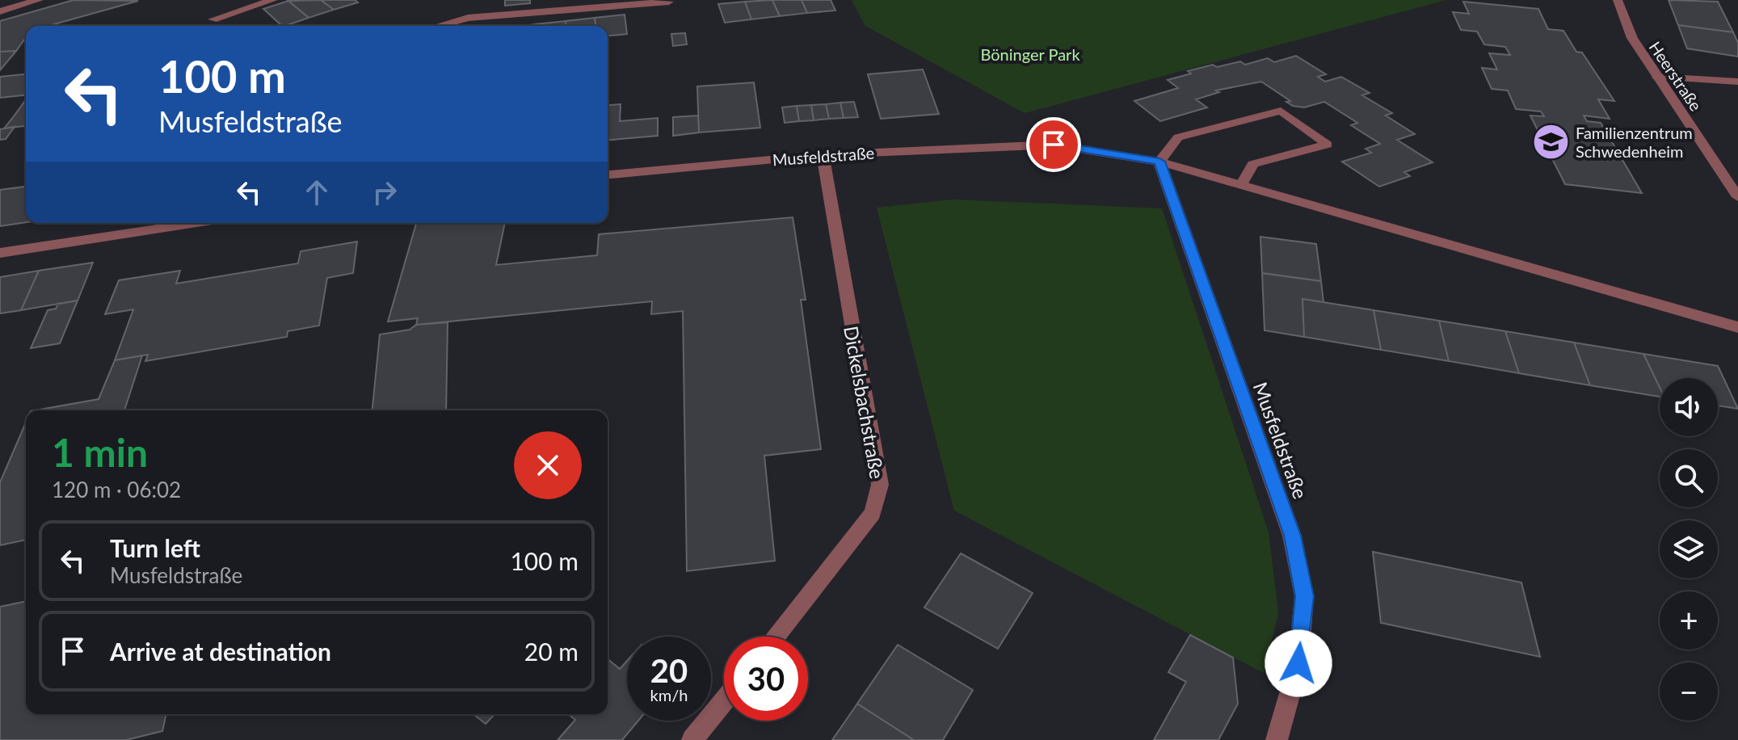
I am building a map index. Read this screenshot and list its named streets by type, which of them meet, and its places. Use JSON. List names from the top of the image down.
{
  "streets": {
    "street": ["Heerstraße", "Musfeldstraße", "Dickelsbachstraße"]
  },
  "crossings": [
    ["Musfeldstraße", "Dickelsbachstraße"]
  ],
  "parks": ["Böninger Park"],
  "places": {
    "school or university": ["Familienzentrum Schwedenheim"]
  },
  "page": {
    "turn": ["100 m", "Musfeldstraße"],
    "map_buttons": ["+", "−"],
    "heading": ["1 min", "120 m · 06:02"],
    "list": [
      {
        "name": "Turn left",
        "note": "Musfeldstraße",
        "value": "100 m"
      },
      {
        "name": "Arrive at destination",
        "value": "20 m"
      }
    ],
    "speed": "20 km/h",
    "limit": "30"
  }
}
